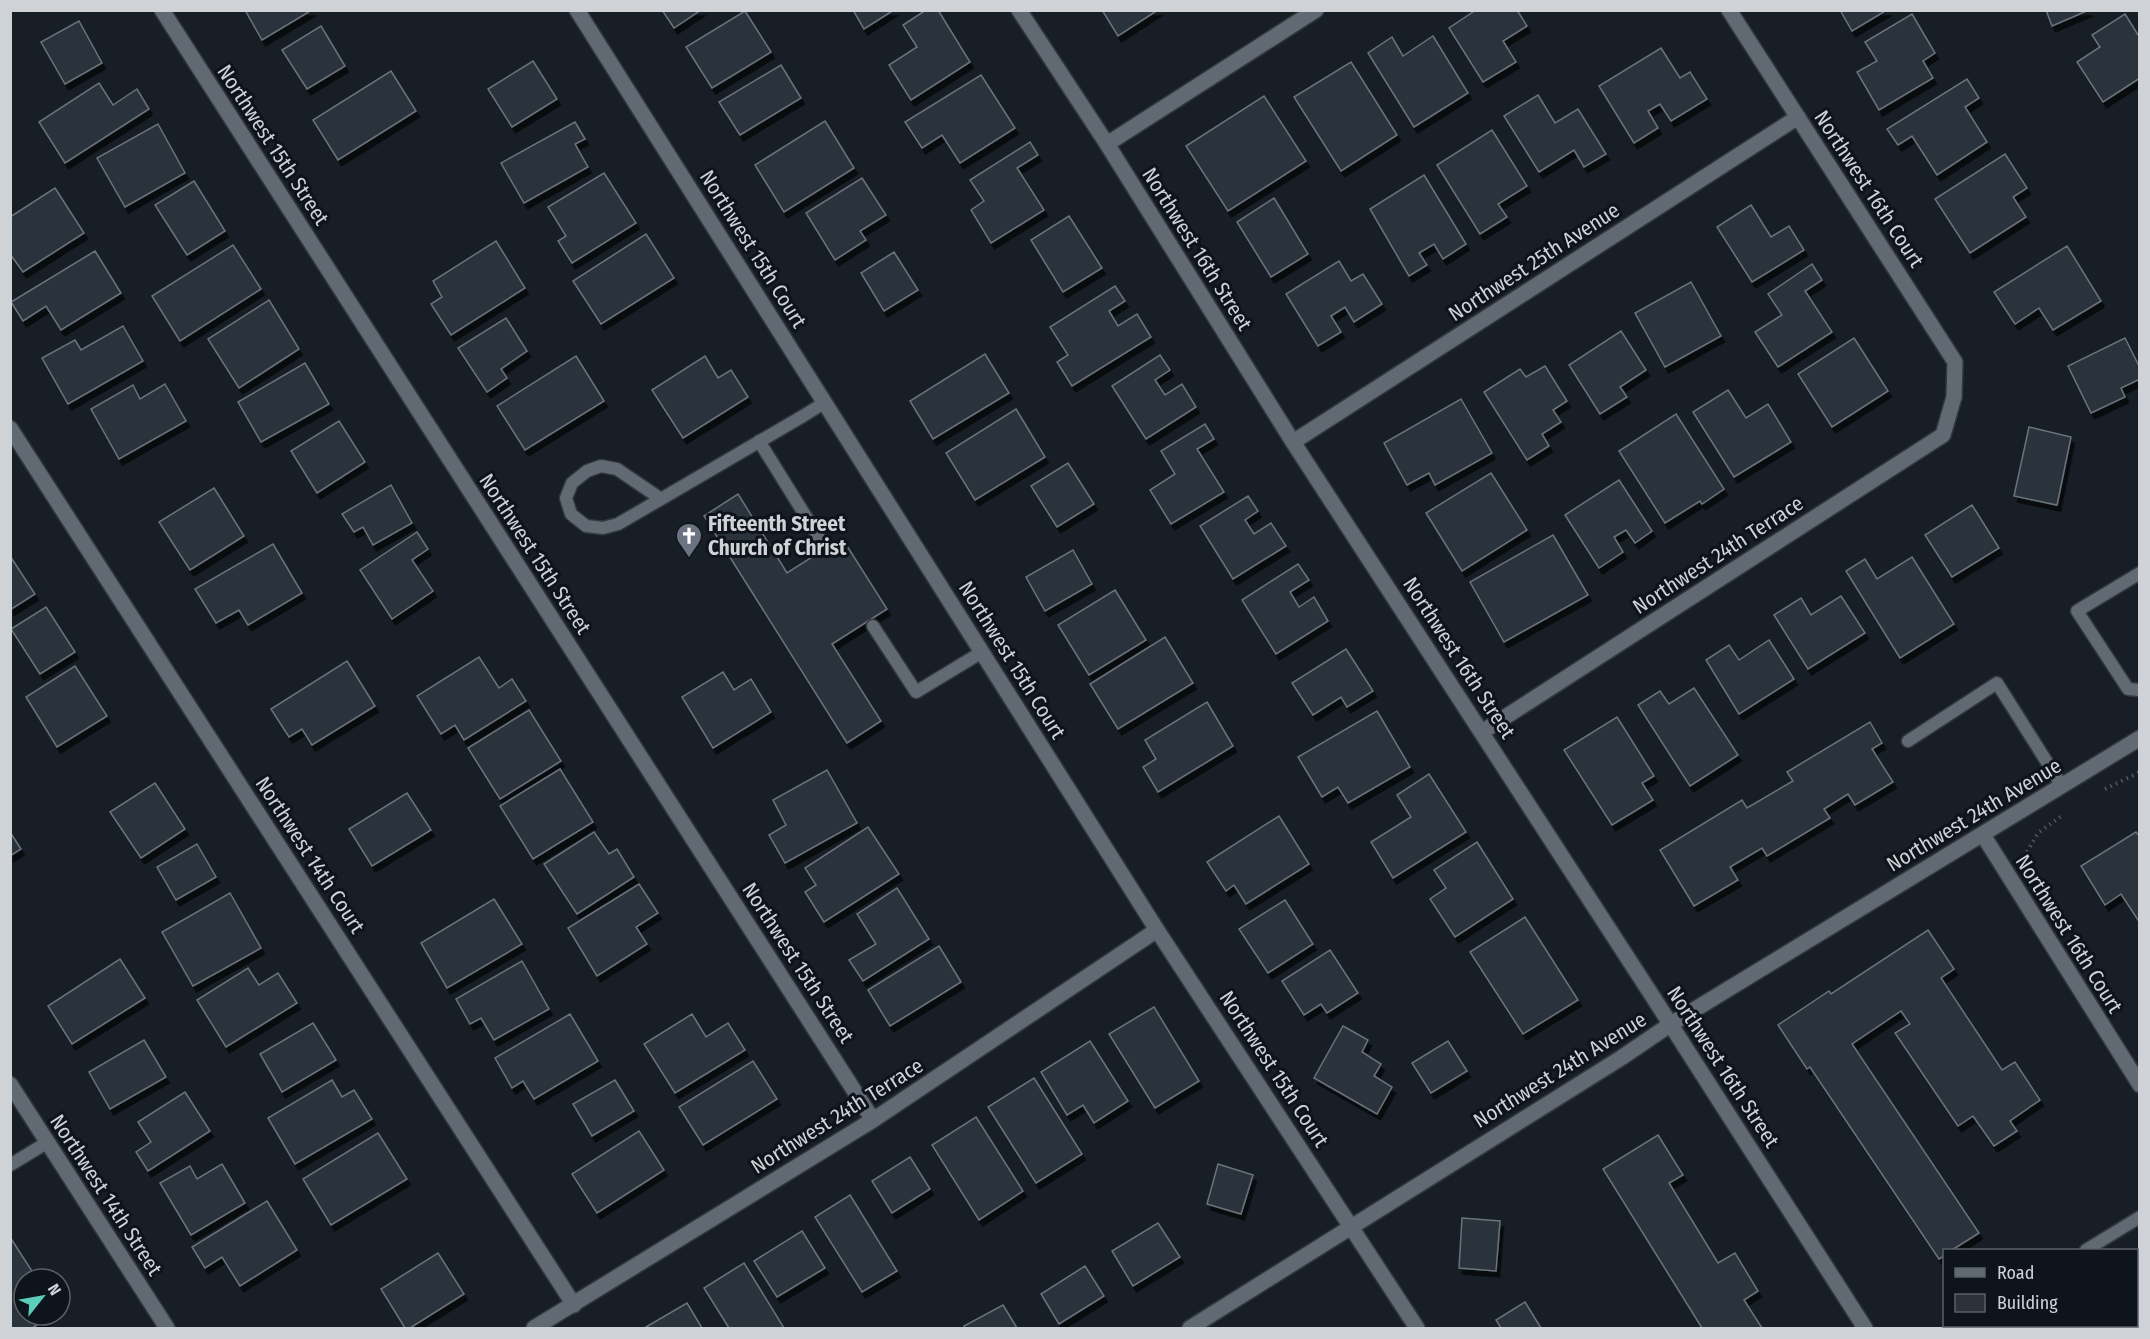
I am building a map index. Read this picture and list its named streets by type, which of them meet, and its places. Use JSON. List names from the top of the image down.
{
  "streets": {
    "street": [
      "Northwest 15th Street",
      "Northwest 16th Court",
      "Northwest 15th Court",
      "Northwest 16th Street",
      "Northwest 25th Avenue",
      "Northwest 24th Terrace",
      "Northwest 24th Avenue",
      "Northwest 14th Court",
      "Northwest 14th Street"
    ]
  },
  "crossings": [
    ["Northwest 15th Street", "Northwest 24th Terrace"],
    ["Northwest 16th Court", "Northwest 25th Avenue"],
    ["Northwest 16th Court", "Northwest 24th Terrace"],
    ["Northwest 16th Court", "Northwest 24th Avenue"],
    ["Northwest 15th Court", "Northwest 24th Terrace"],
    ["Northwest 15th Court", "Northwest 24th Avenue"],
    ["Northwest 16th Street", "Northwest 25th Avenue"],
    ["Northwest 16th Street", "Northwest 24th Terrace"],
    ["Northwest 16th Street", "Northwest 24th Avenue"],
    ["Northwest 24th Terrace", "Northwest 14th Court"]
  ],
  "places": {
    "church": ["Fifteenth Street Church of Christ"]
  },
  "legend": ["Road", "Building"],
  "north": "top right"
}
